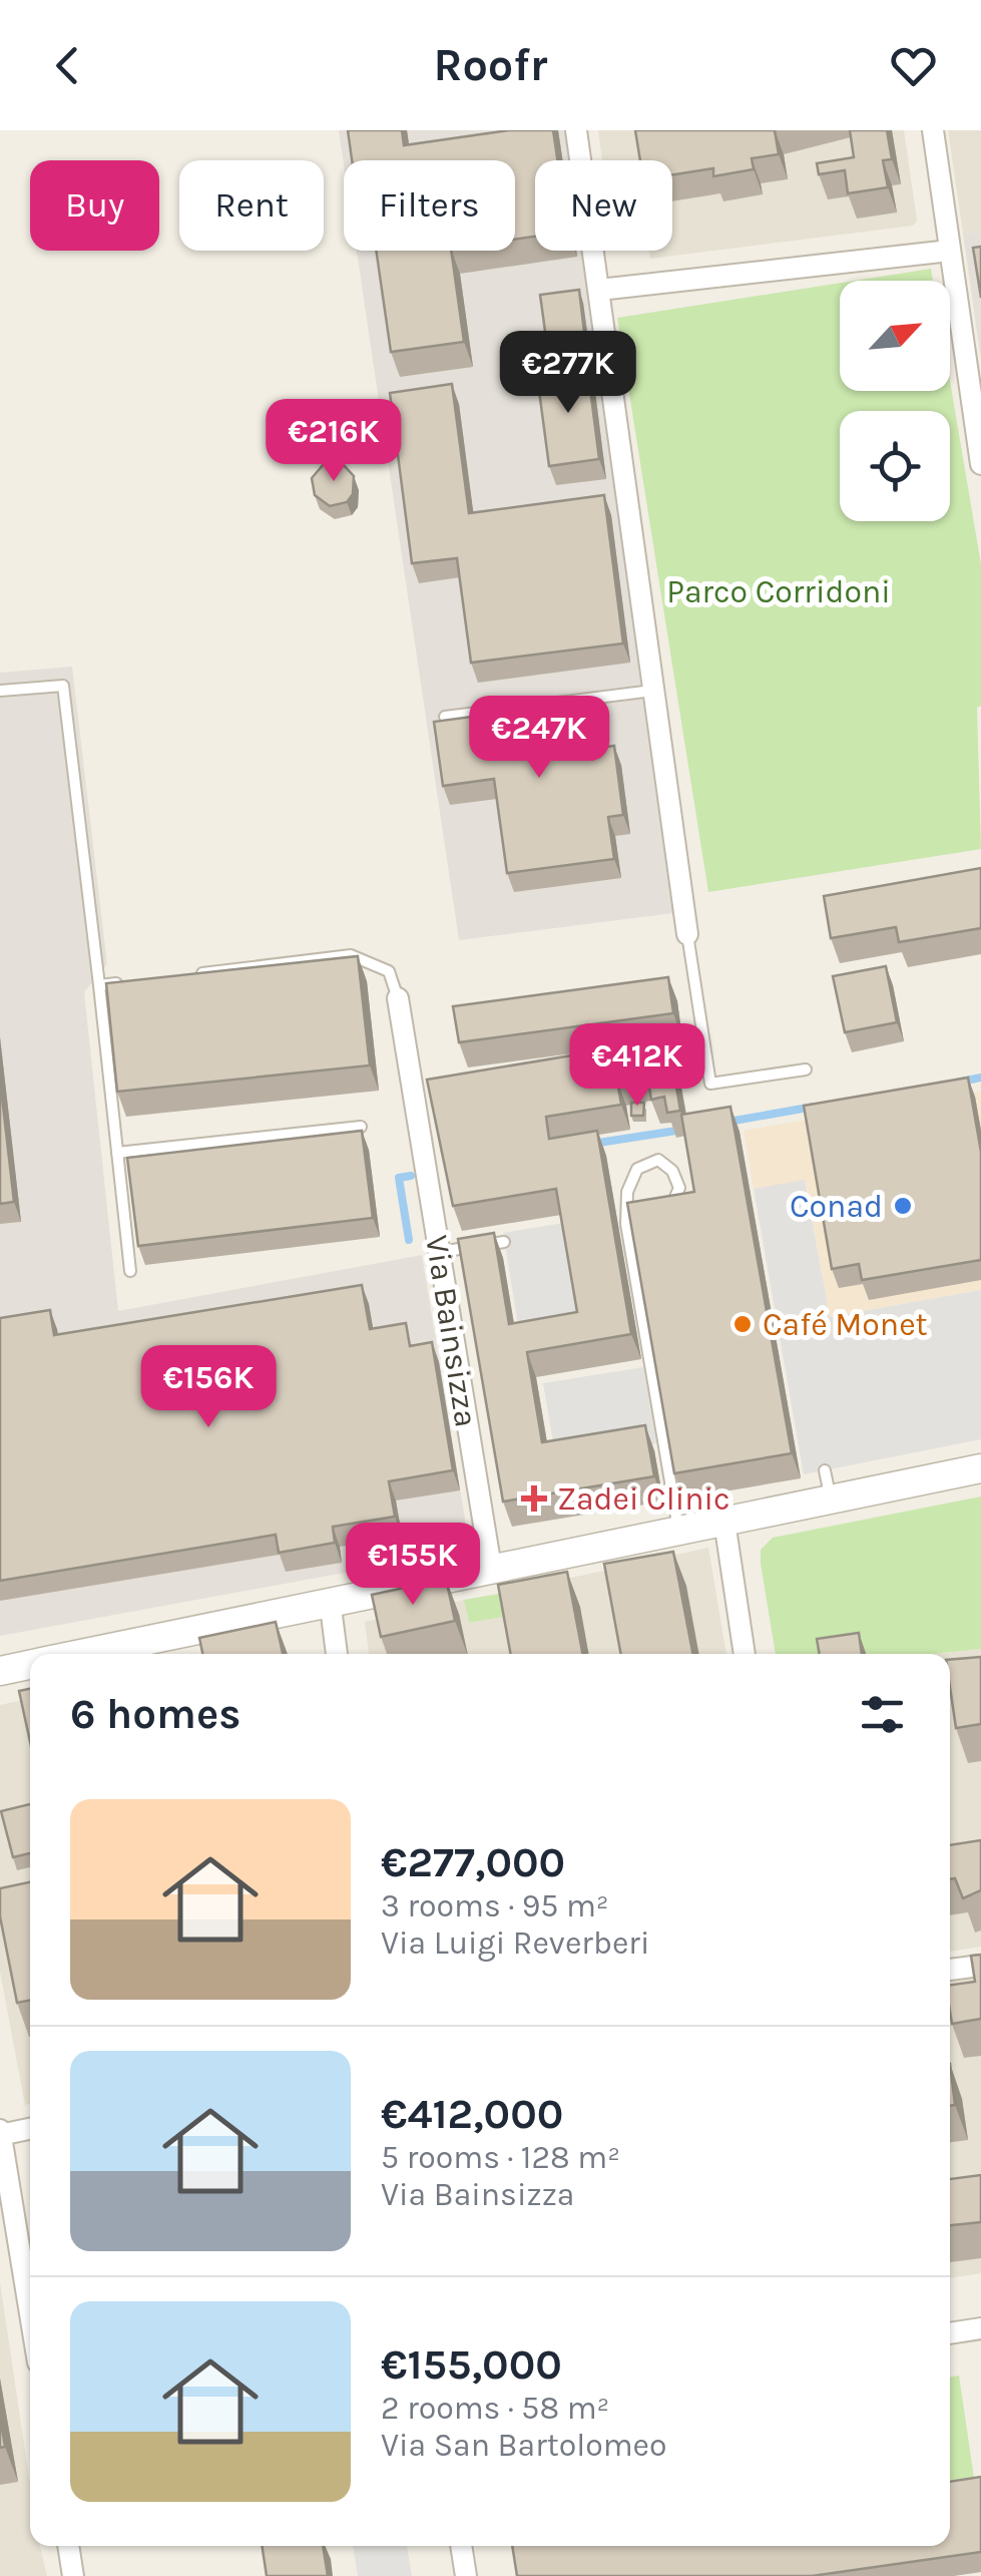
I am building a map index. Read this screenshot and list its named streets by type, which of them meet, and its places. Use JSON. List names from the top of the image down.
{
  "streets": {
    "street": ["Via Bainsizza"]
  },
  "parks": ["Parco Corridoni"],
  "places": {
    "other": ["Conad", "Café Monet"],
    "health": ["Zadei Clinic"]
  },
  "north": "top right",
  "page": {
    "header": "Roofr",
    "chip": [
      "Buy",
      "Rent",
      "Filters",
      "New"
    ],
    "price": [
      "€277K",
      "€216K",
      "€247K",
      "€412K",
      "€156K",
      "€155K"
    ],
    "heading": "6 homes",
    "list": [
      {
        "name": "€277,000",
        "note": "3 rooms · 95 m² · Via Luigi Reverberi"
      },
      {
        "name": "€412,000",
        "note": "5 rooms · 128 m² · Via Bainsizza"
      },
      {
        "name": "€155,000",
        "note": "2 rooms · 58 m² · Via San Bartolomeo"
      }
    ]
  }
}
